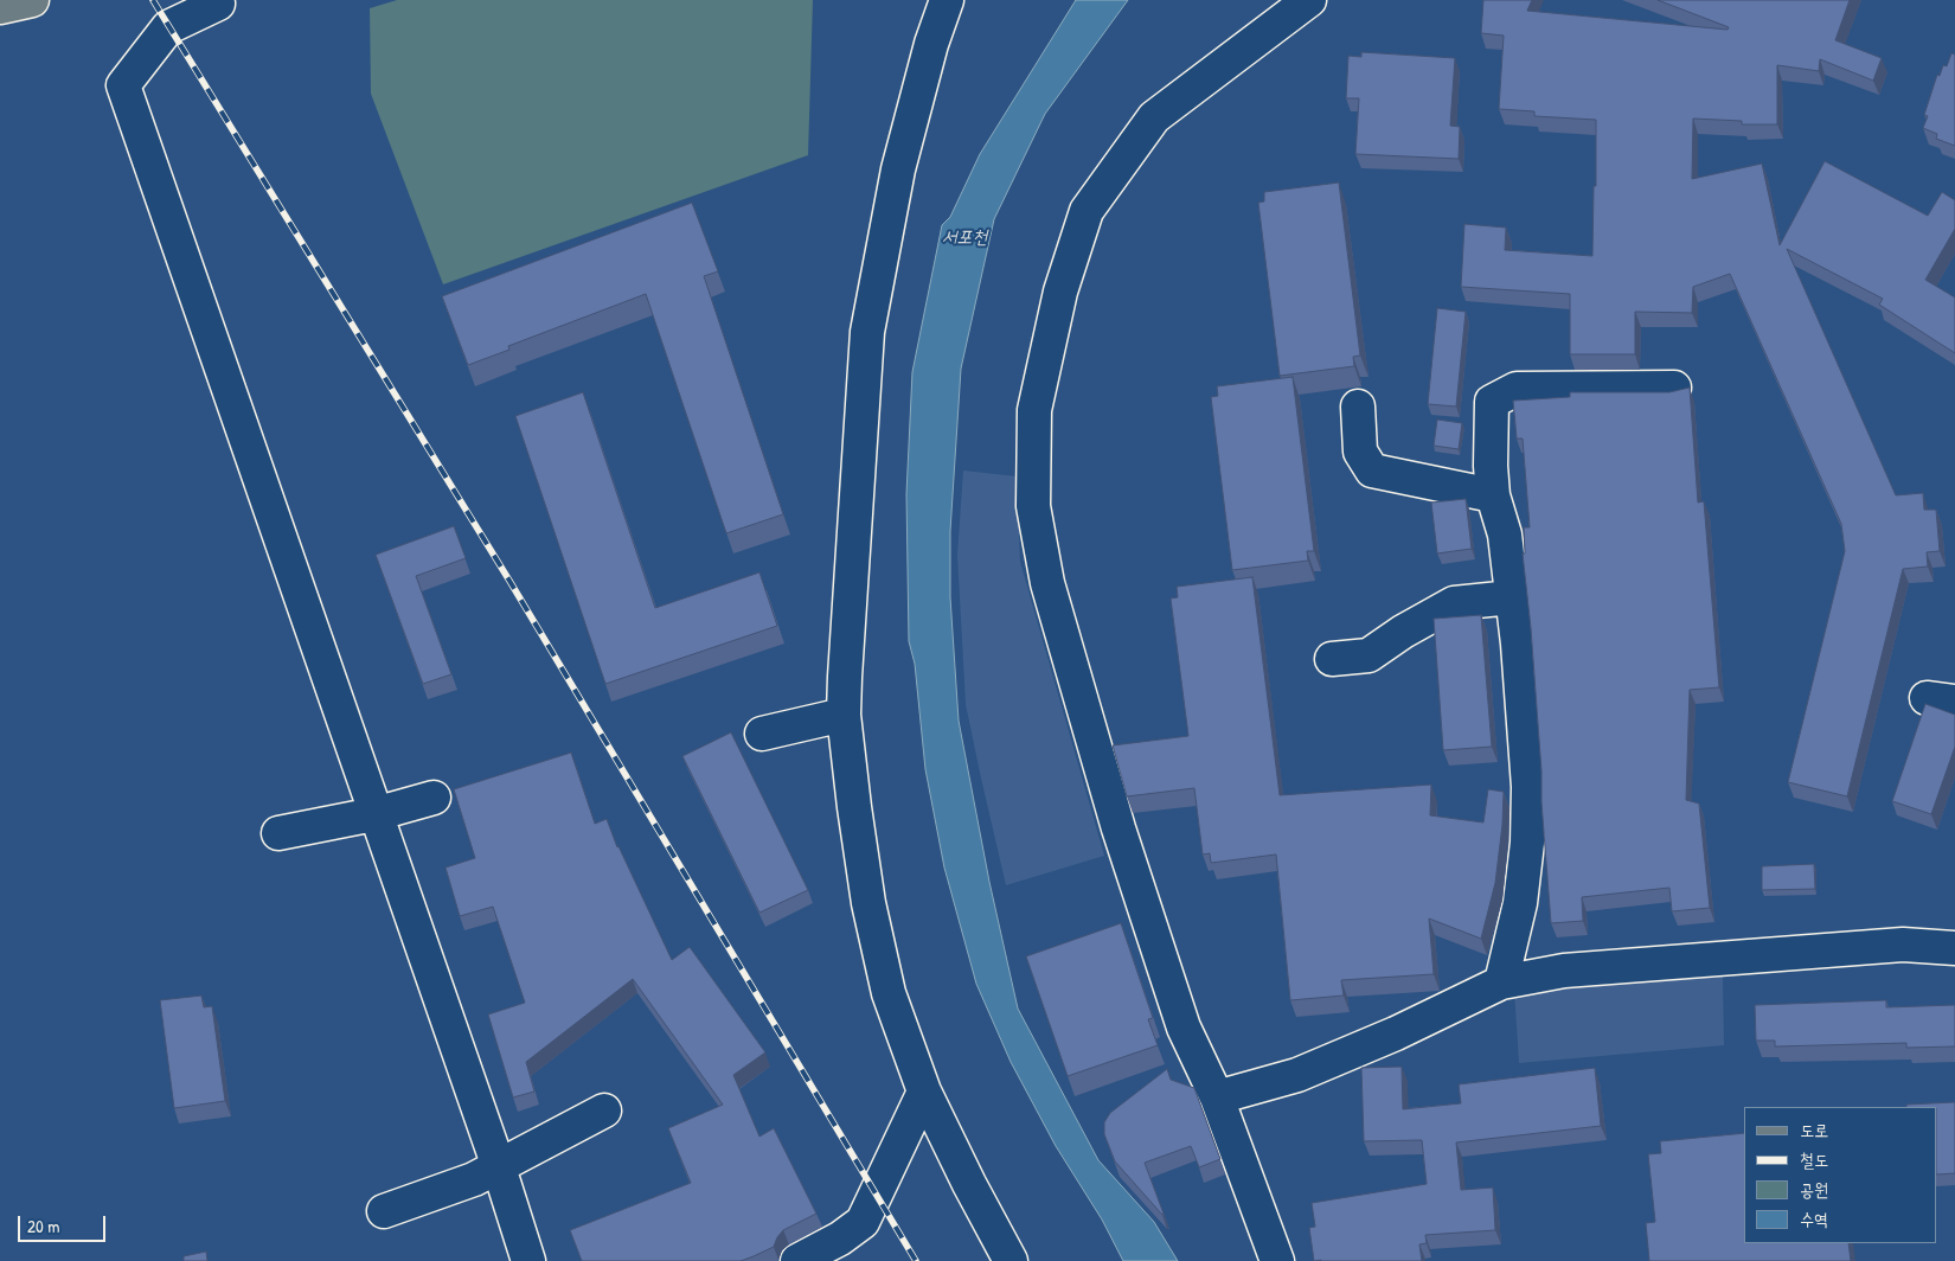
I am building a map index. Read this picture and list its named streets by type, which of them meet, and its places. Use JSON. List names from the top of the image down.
{
  "water": ["서포천"],
  "legend": [
    "도로",
    "철도",
    "공원",
    "수역"
  ],
  "scale_bar": "20 m"
}
